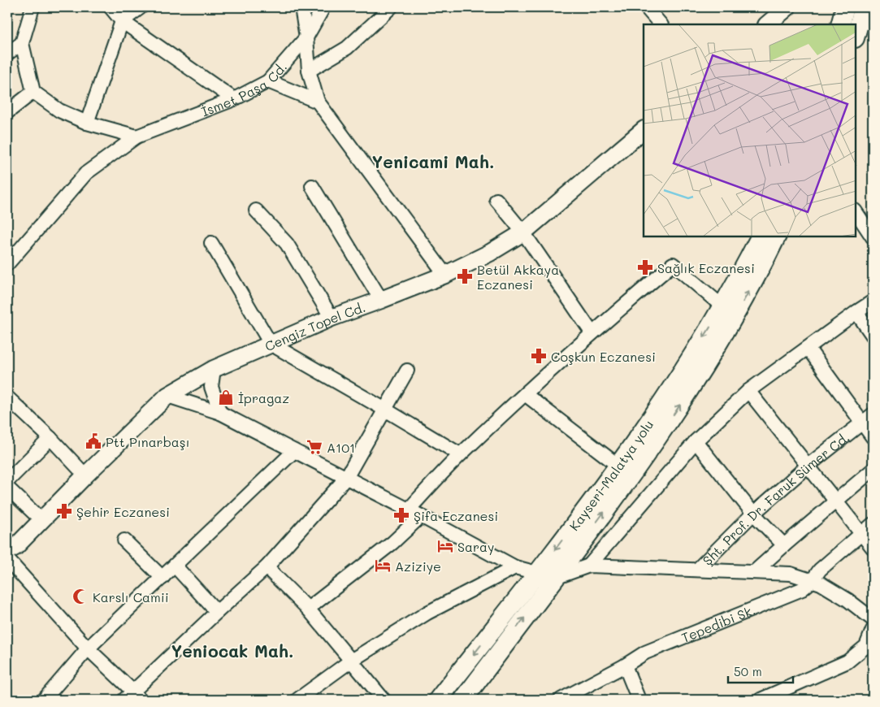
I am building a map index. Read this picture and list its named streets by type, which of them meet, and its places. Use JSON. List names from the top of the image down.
{
  "streets": {
    "highway": ["Kayseri-Malatya yolu"],
    "main road": ["Cengiz Topel Cd."],
    "street": ["İsmet Paşa Cd.", "Şht. Prof. Dr. Faruk Sümer Cd.", "Tepedibi Sk."]
  },
  "districts": ["Yenicami Mah.", "Yeniocak Mah."],
  "places": {
    "pharmacy": [
      "Sağlık Eczanesi",
      "Betül Akkaya Eczanesi",
      "Coşkun Eczanesi",
      "Şehir Eczanesi",
      "Şifa Eczanesi"
    ],
    "shop": ["İpragaz"],
    "public building": ["Ptt Pınarbaşı"],
    "supermarket": ["A101"],
    "hotel": ["Saray", "Aziziye"],
    "mosque": ["Karslı Camii"]
  },
  "scale_bar": "50 m"
}
